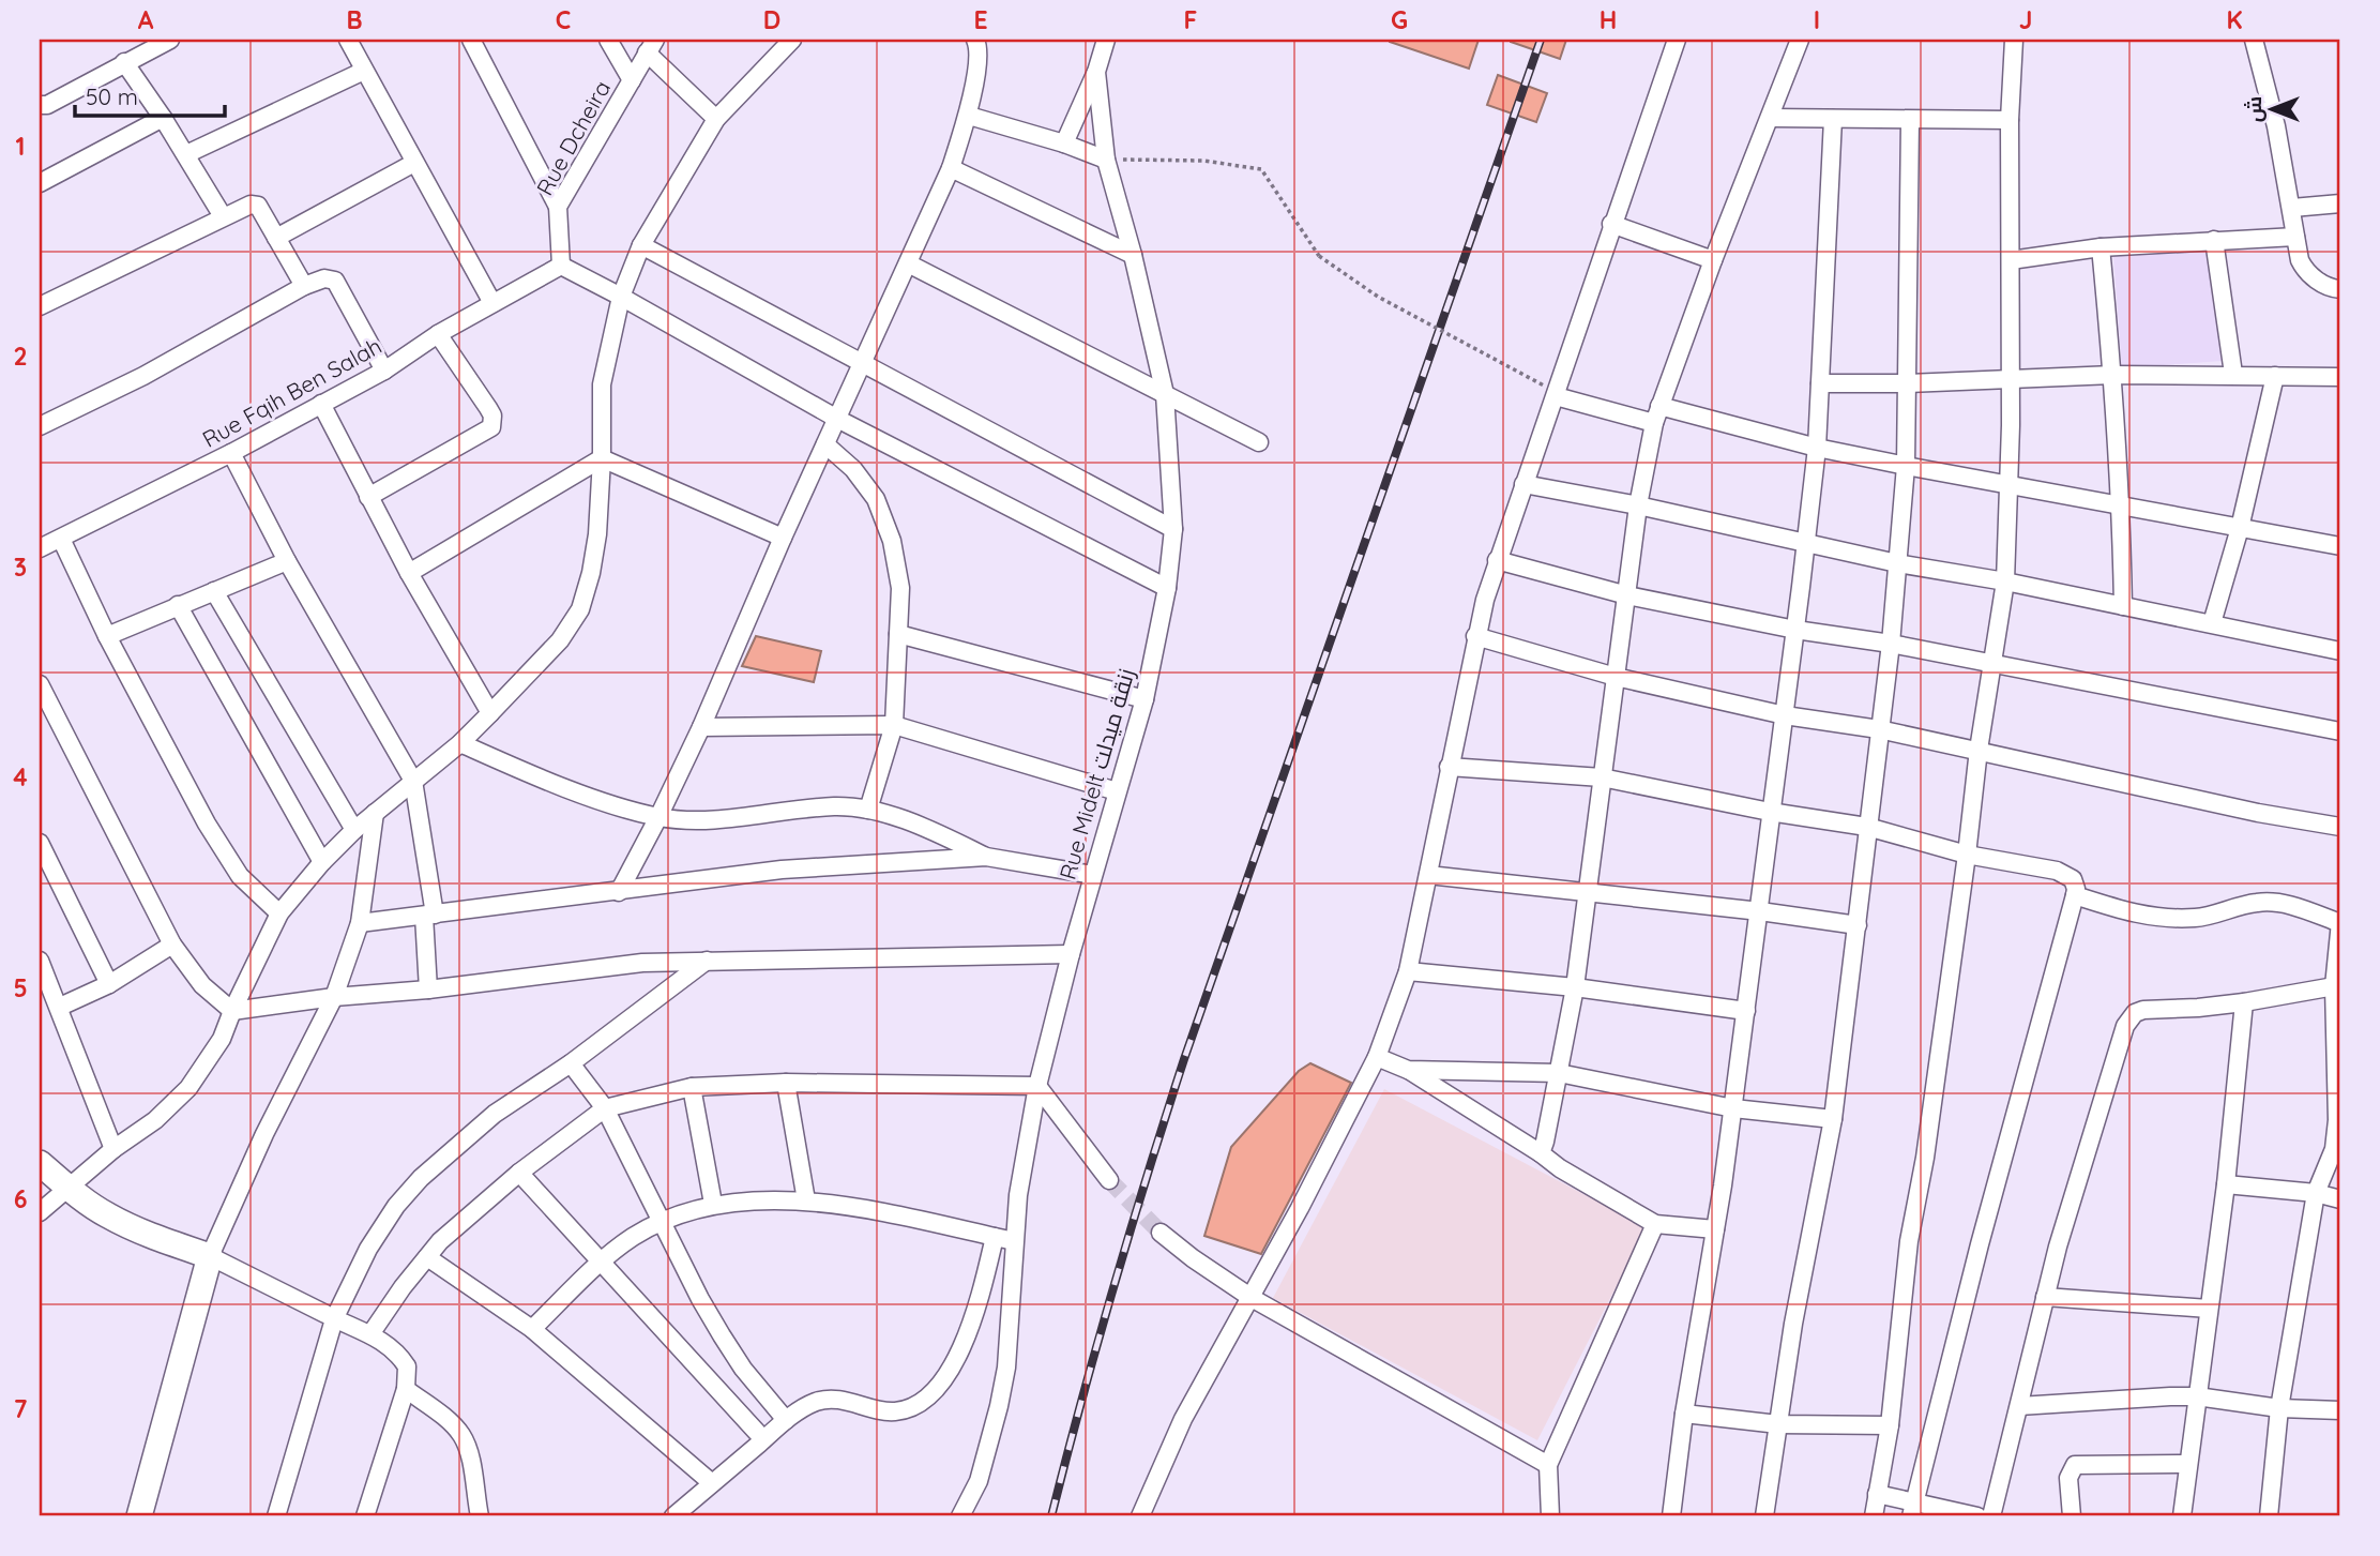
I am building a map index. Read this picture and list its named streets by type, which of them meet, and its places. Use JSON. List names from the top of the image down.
{
  "streets": {
    "street": ["Rue Dcheira", "Rue Fqih Ben Salah", "Rue Midelt زنقة ميدلت"]
  },
  "crossings": [
    ["Rue Dcheira", "Rue Fqih Ben Salah"]
  ],
  "scale_bar": "50 m",
  "north": "left",
  "grid": {
    "columns": [
      "A",
      "B",
      "C",
      "D",
      "E",
      "F",
      "G",
      "H",
      "I",
      "J",
      "K"
    ],
    "rows": [
      "1",
      "2",
      "3",
      "4",
      "5",
      "6",
      "7"
    ]
  }
}
